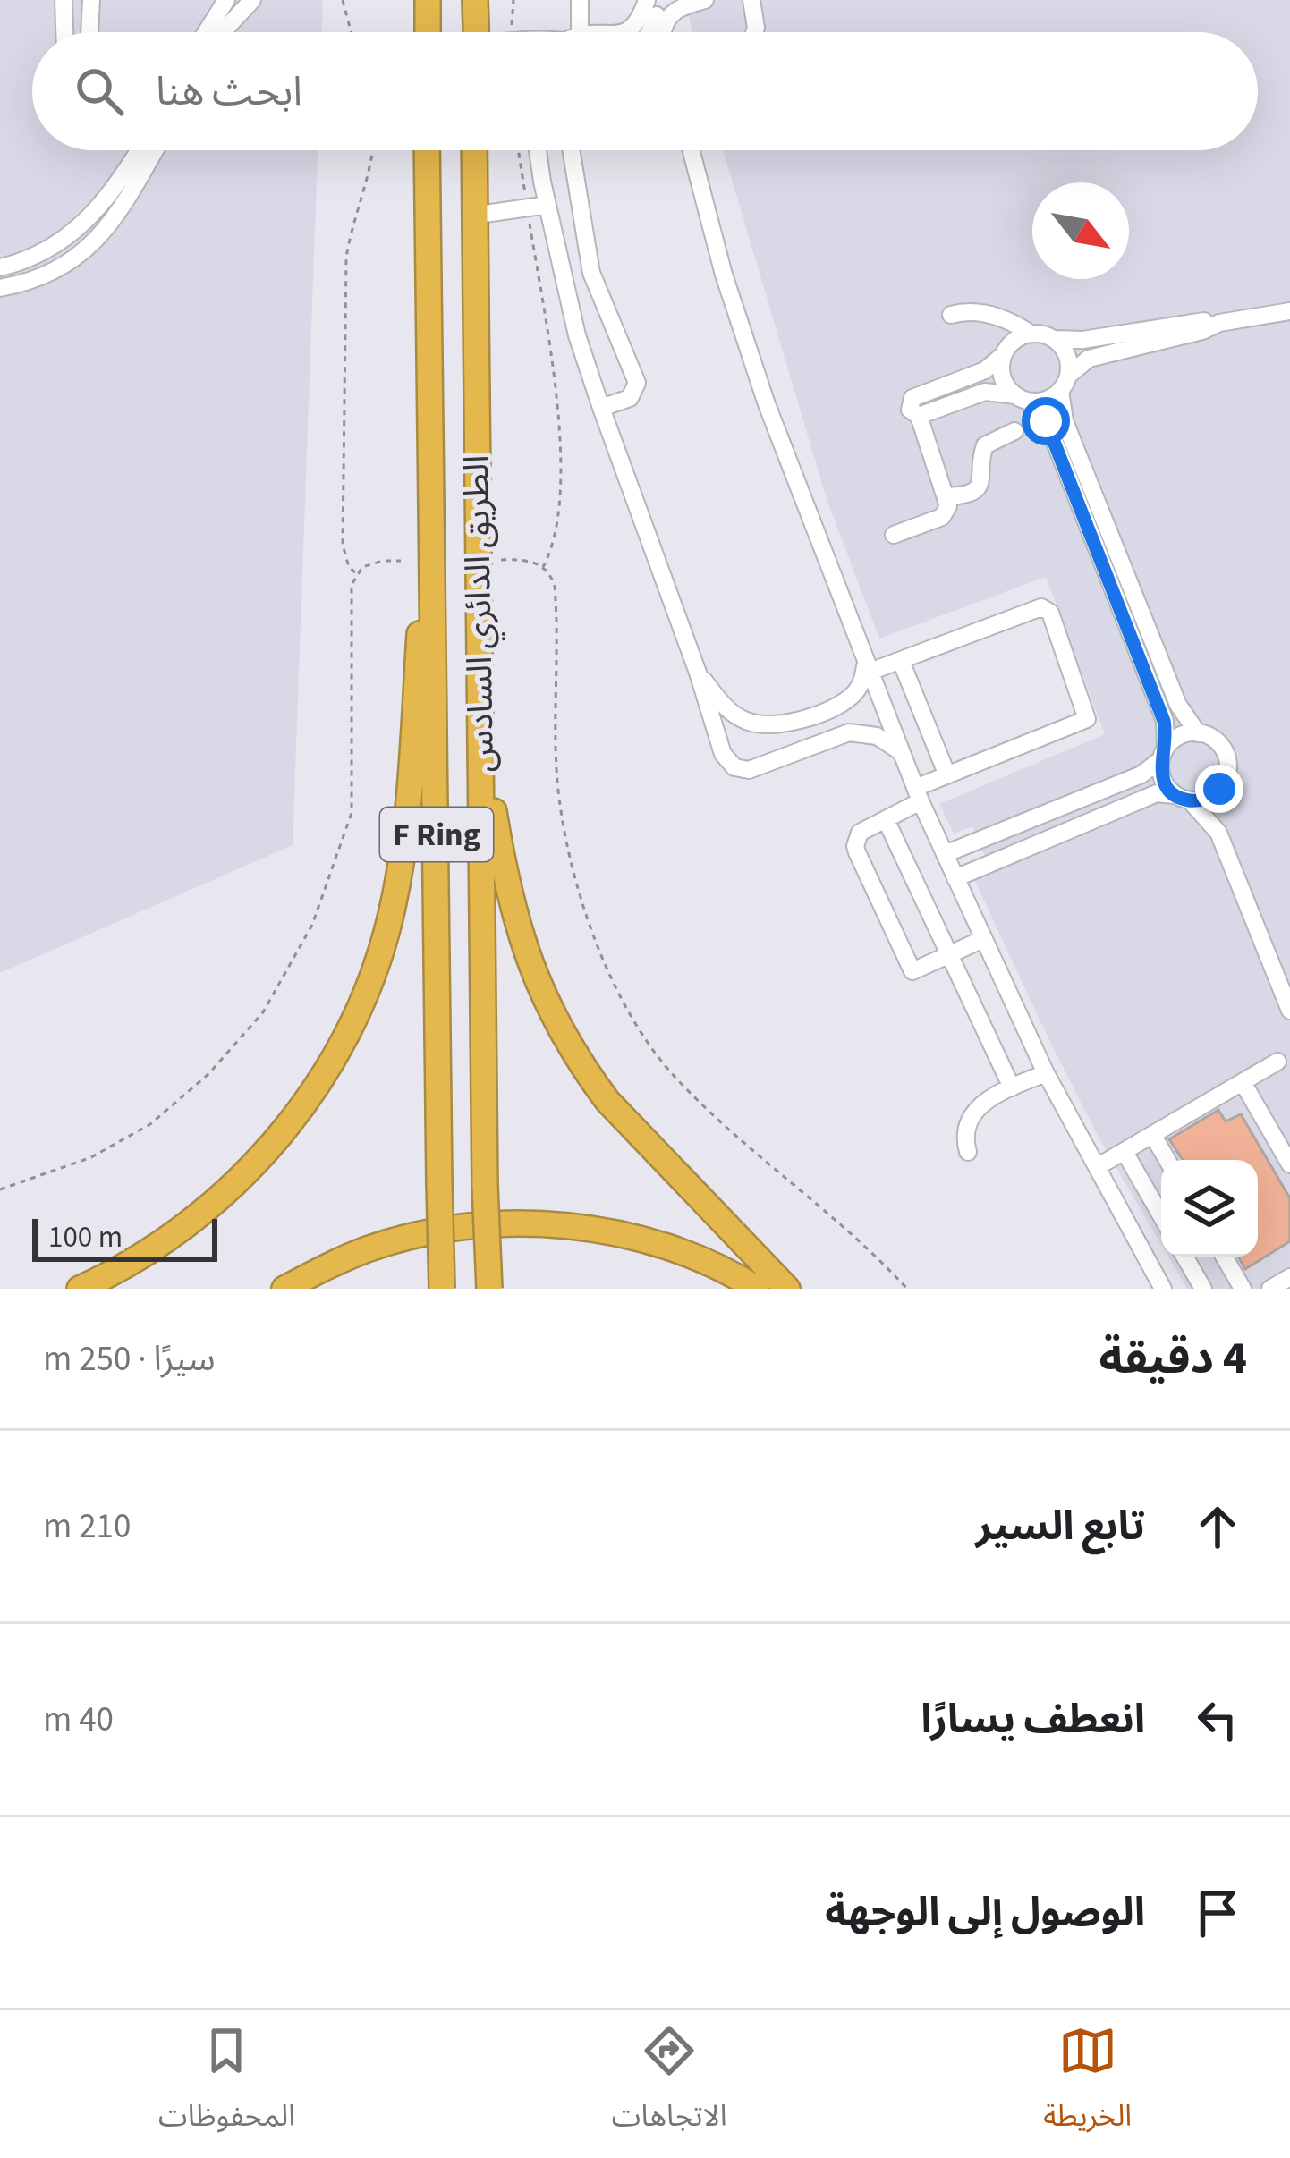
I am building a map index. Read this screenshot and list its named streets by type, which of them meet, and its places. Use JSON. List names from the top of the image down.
{
  "streets": {
    "highway": ["الطريق الدائري السادس", "F Ring"]
  },
  "scale_bar": "100 m",
  "north": "bottom right",
  "page": {
    "search": "ابحث هنا",
    "scale": "100 m",
    "heading": ["4 دقيقة", "سيرًا · 250 m"],
    "list": [
      ["تابع السير", "210 m"],
      ["انعطف يسارًا", "40 m"],
      "الوصول إلى الوجهة"
    ],
    "nav": ["الخريطة", "الاتجاهات", "المحفوظات"]
  }
}
